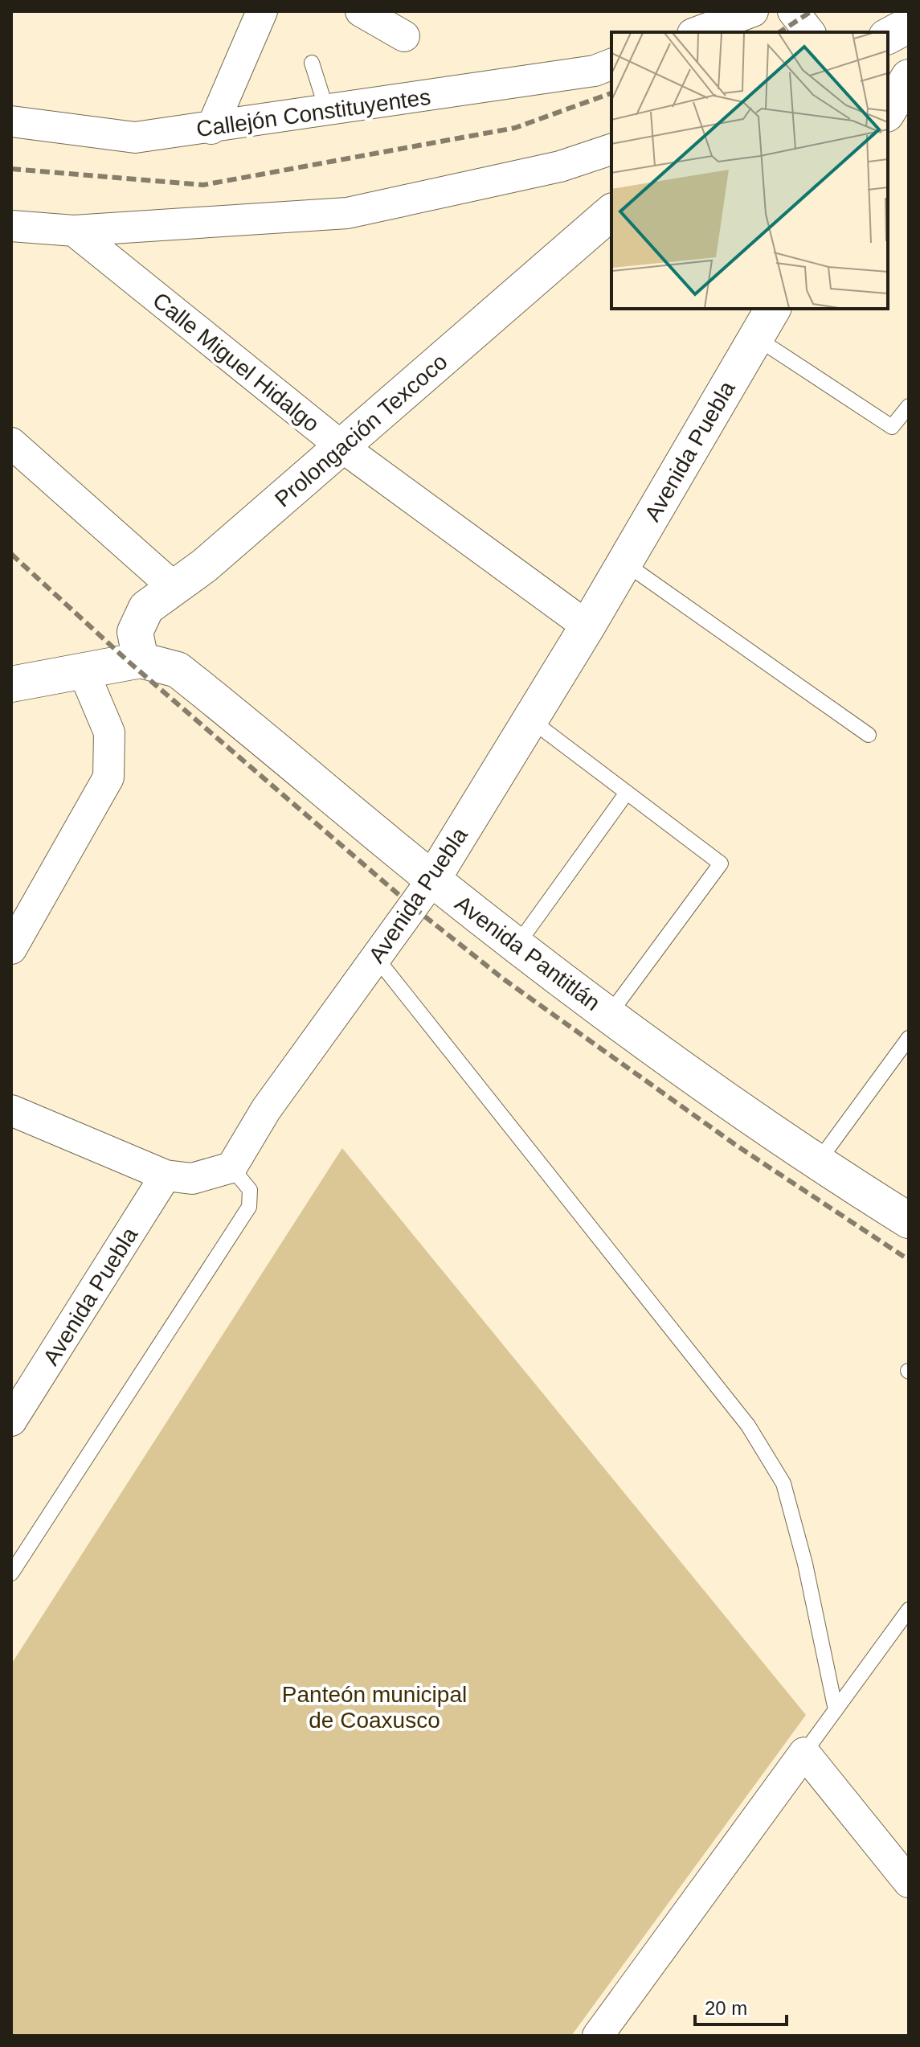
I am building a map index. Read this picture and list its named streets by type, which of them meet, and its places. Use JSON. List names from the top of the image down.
{
  "streets": {
    "main road": ["Prolongación Texcoco", "Avenida Puebla", "Avenida Pantitlán"],
    "street": ["Callejón Constituyentes", "Calle Miguel Hidalgo"]
  },
  "crossings": [
    ["Calle Miguel Hidalgo", "Prolongación Texcoco"],
    ["Calle Miguel Hidalgo", "Avenida Puebla"],
    ["Prolongación Texcoco", "Avenida Pantitlán"],
    ["Avenida Puebla", "Avenida Pantitlán"]
  ],
  "parks": ["Panteón municipal de Coaxusco"],
  "scale_bar": "20 m"
}
